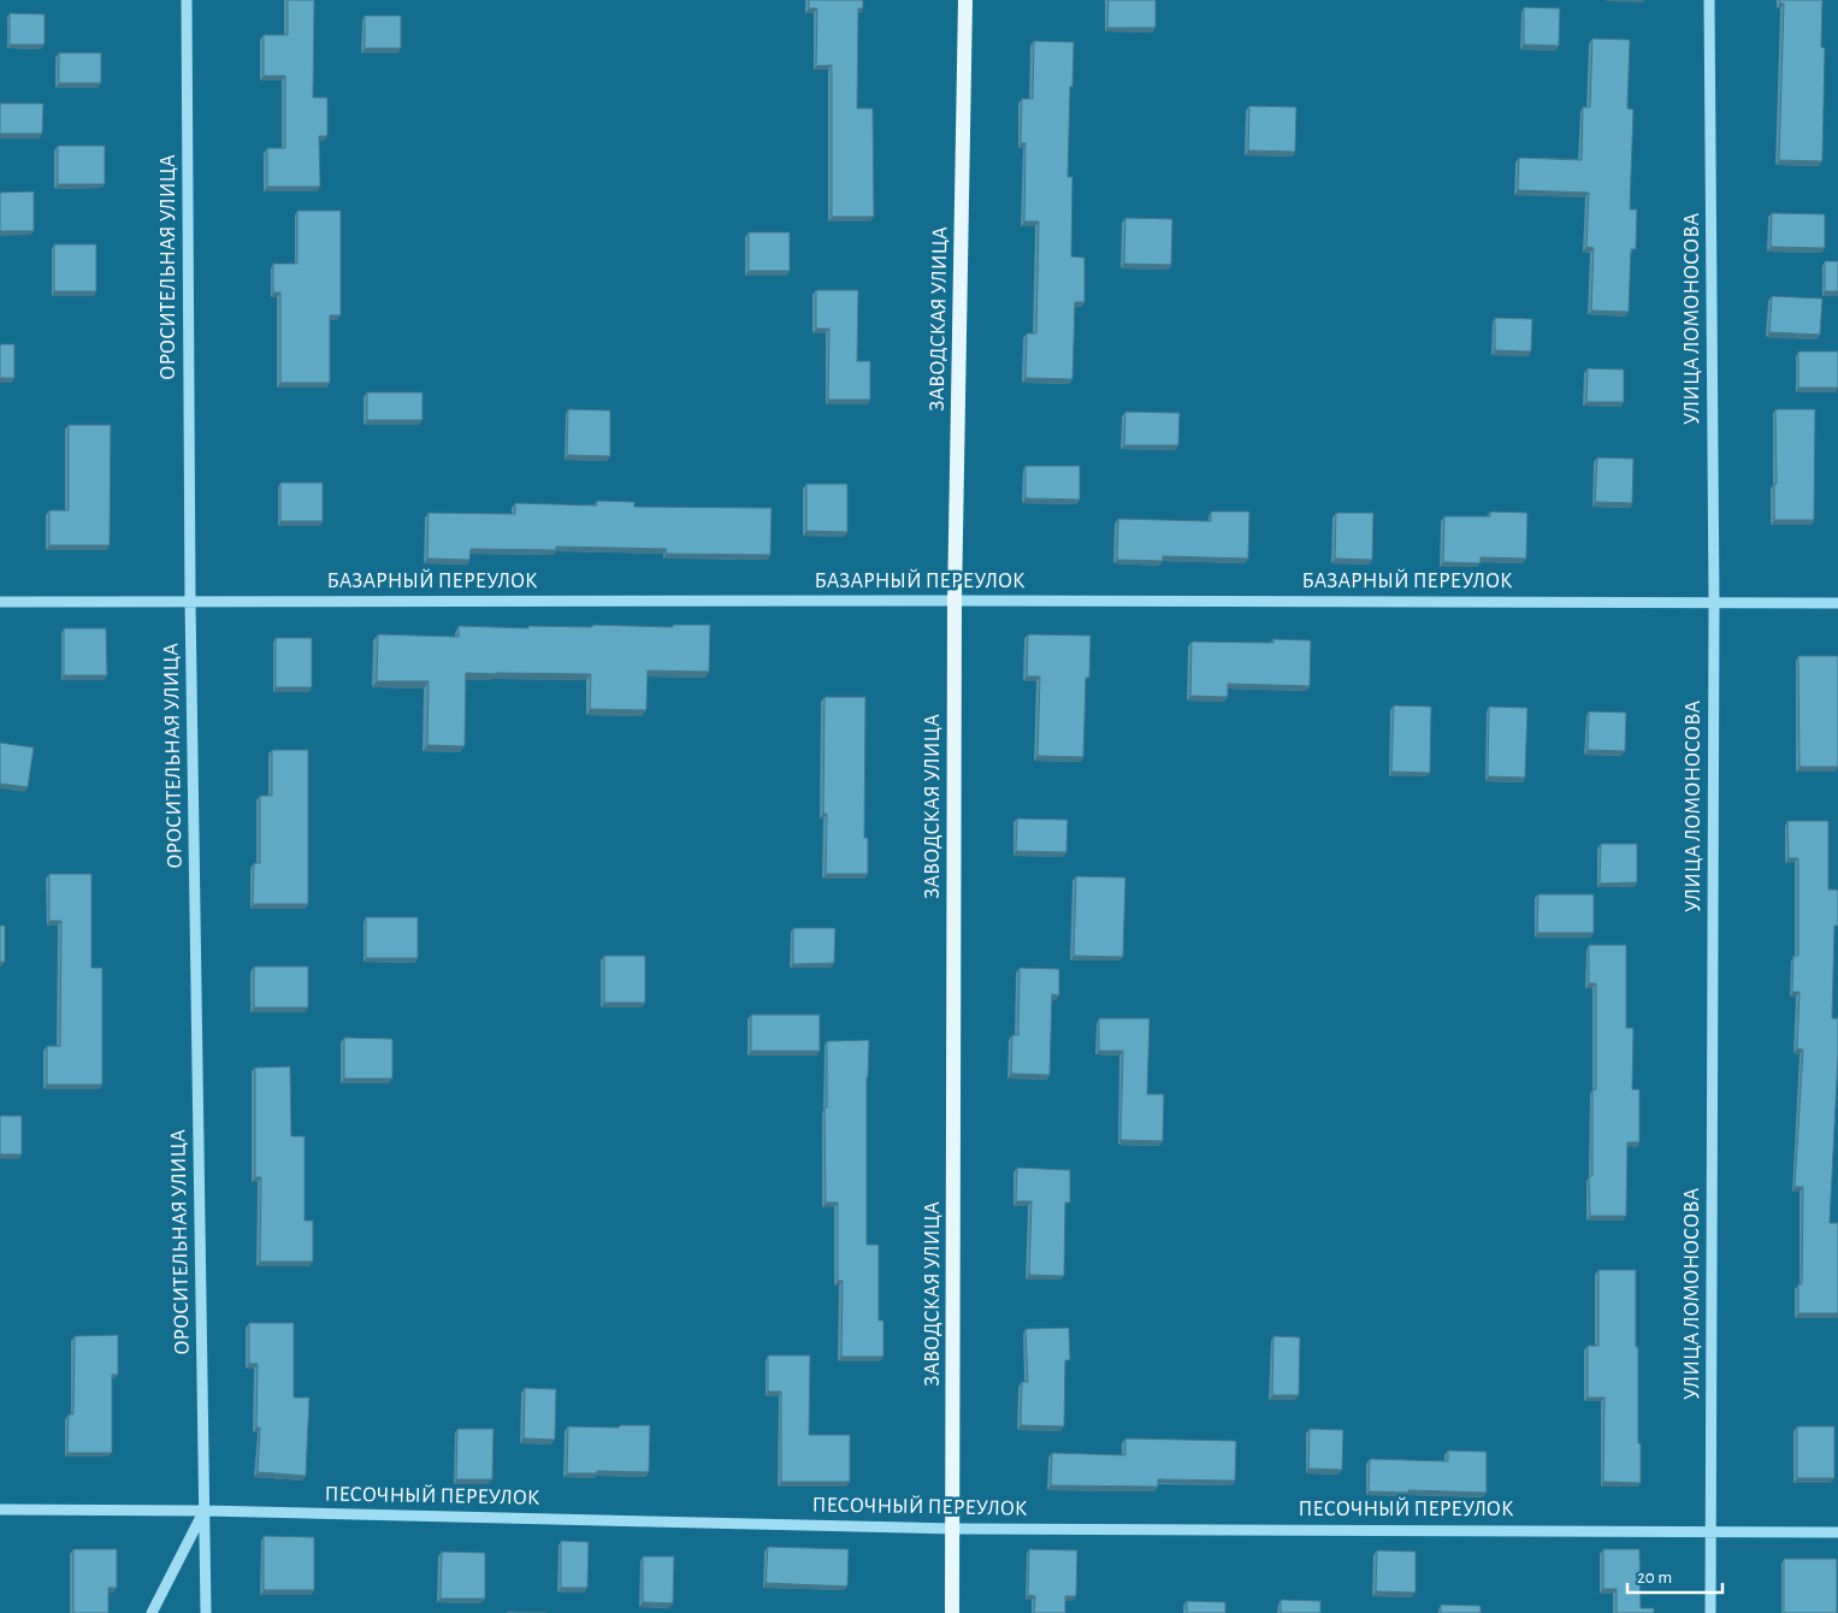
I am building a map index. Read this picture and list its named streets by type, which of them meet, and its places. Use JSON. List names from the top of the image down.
{
  "streets": {
    "main road": ["ЗАВОДСКАЯ УЛИЦА"],
    "street": [
      "ОРОСИТЕЛЬНАЯ УЛИЦА",
      "УЛИЦА ЛОМОНОСОВА",
      "БАЗАРНЫЙ ПЕРЕУЛОК",
      "ПЕСОЧНЫЙ ПЕРЕУЛОК"
    ]
  },
  "crossings": [
    ["ОРОСИТЕЛЬНАЯ УЛИЦА", "БАЗАРНЫЙ ПЕРЕУЛОК"],
    ["ОРОСИТЕЛЬНАЯ УЛИЦА", "ПЕСОЧНЫЙ ПЕРЕУЛОК"],
    ["ЗАВОДСКАЯ УЛИЦА", "БАЗАРНЫЙ ПЕРЕУЛОК"],
    ["ЗАВОДСКАЯ УЛИЦА", "ПЕСОЧНЫЙ ПЕРЕУЛОК"],
    ["УЛИЦА ЛОМОНОСОВА", "БАЗАРНЫЙ ПЕРЕУЛОК"],
    ["УЛИЦА ЛОМОНОСОВА", "ПЕСОЧНЫЙ ПЕРЕУЛОК"]
  ],
  "scale_bar": "20 m"
}
